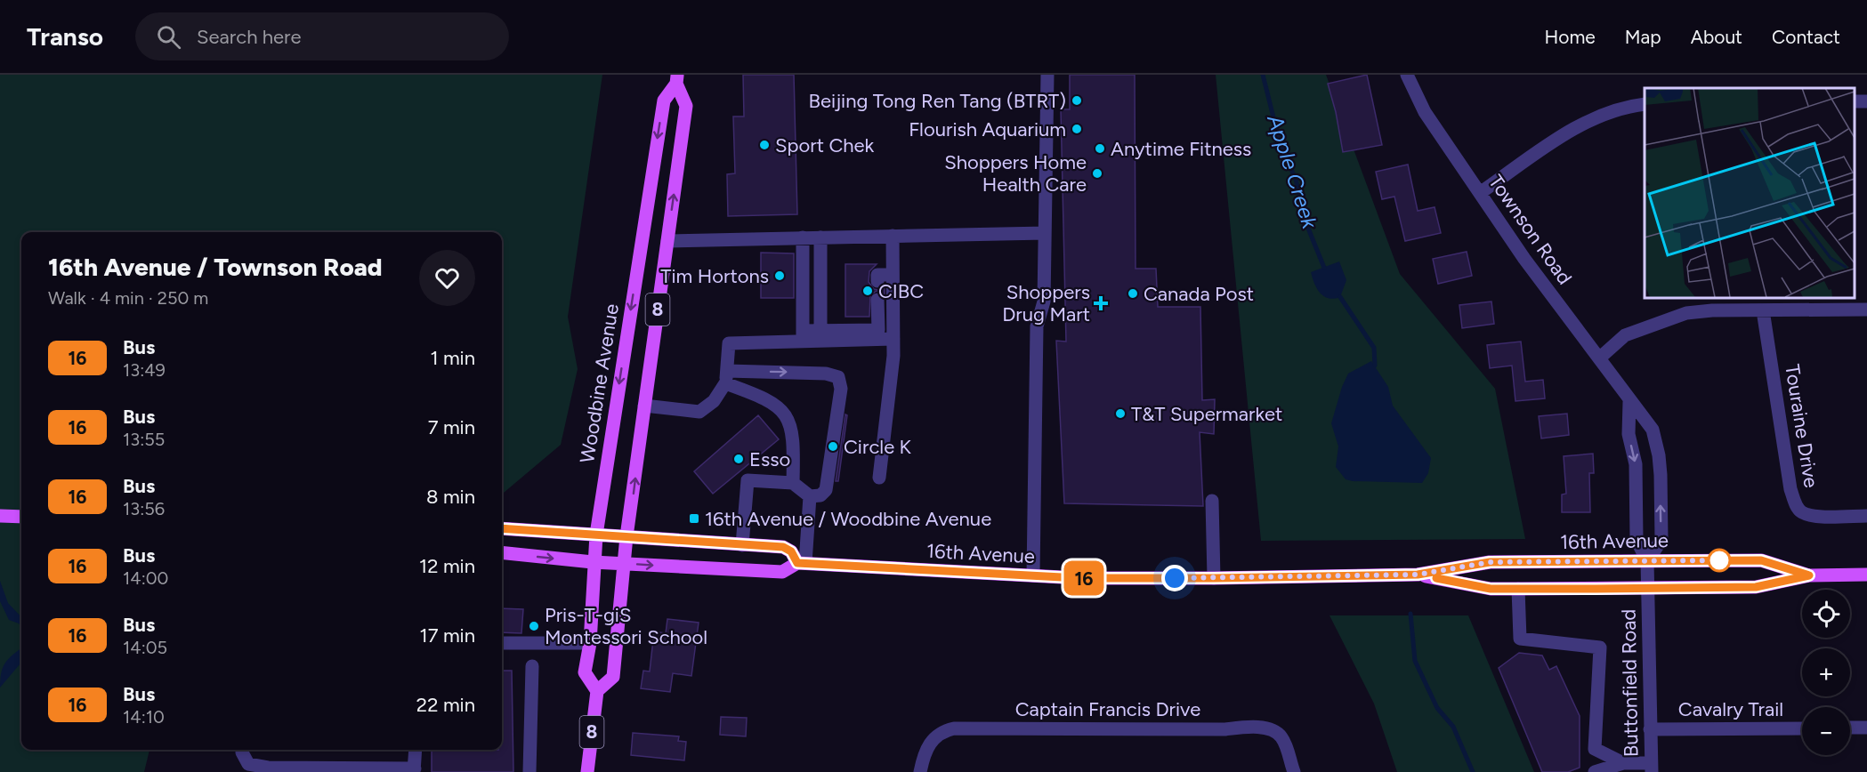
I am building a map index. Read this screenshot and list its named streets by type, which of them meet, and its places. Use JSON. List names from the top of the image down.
{
  "streets": {
    "main road": ["8", "Woodbine Avenue", "16th Avenue"],
    "street": [
      "Townson Road",
      "Touraine Drive",
      "Buttonfield Road",
      "Captain Francis Drive",
      "Cavalry Trail"
    ]
  },
  "crossings": [
    ["Townson Road", "16th Avenue"],
    ["Townson Road", "Buttonfield Road"],
    ["8", "Woodbine Avenue"],
    ["Woodbine Avenue", "16th Avenue"],
    ["16th Avenue", "Buttonfield Road"],
    ["Buttonfield Road", "Cavalry Trail"]
  ],
  "water": ["Apple Creek"],
  "places": {
    "other": [
      "Beijing Tong Ren Tang (BTRT)",
      "Flourish Aquarium",
      "Sport Chek",
      "Anytime Fitness",
      "Shoppers Home Health Care",
      "Tim Hortons",
      "CIBC",
      "Canada Post",
      "T&T Supermarket",
      "Circle K",
      "Esso",
      "Pris-T-giS Montessori School"
    ],
    "health": ["Shoppers Drug Mart"],
    "transit": ["16th Avenue / Woodbine Avenue"]
  },
  "lines": ["bus line 16"],
  "page": {
    "header": "Transo",
    "search": "Search here",
    "nav": [
      "Home",
      "Map",
      "About",
      "Contact"
    ],
    "on_map": "16",
    "heading": ["16th Avenue / Townson Road", "Walk · 4 min · 250 m"],
    "list": [
      {
        "mark": "16",
        "name": "Bus",
        "note": "13:49",
        "value": "1 min"
      },
      {
        "mark": "16",
        "name": "Bus",
        "note": "13:55",
        "value": "7 min"
      },
      {
        "mark": "16",
        "name": "Bus",
        "note": "13:56",
        "value": "8 min"
      },
      {
        "mark": "16",
        "name": "Bus",
        "note": "14:00",
        "value": "12 min"
      },
      {
        "mark": "16",
        "name": "Bus",
        "note": "14:05",
        "value": "17 min"
      },
      {
        "mark": "16",
        "name": "Bus",
        "note": "14:10",
        "value": "22 min"
      }
    ],
    "map_buttons": ["+", "−"]
  }
}
